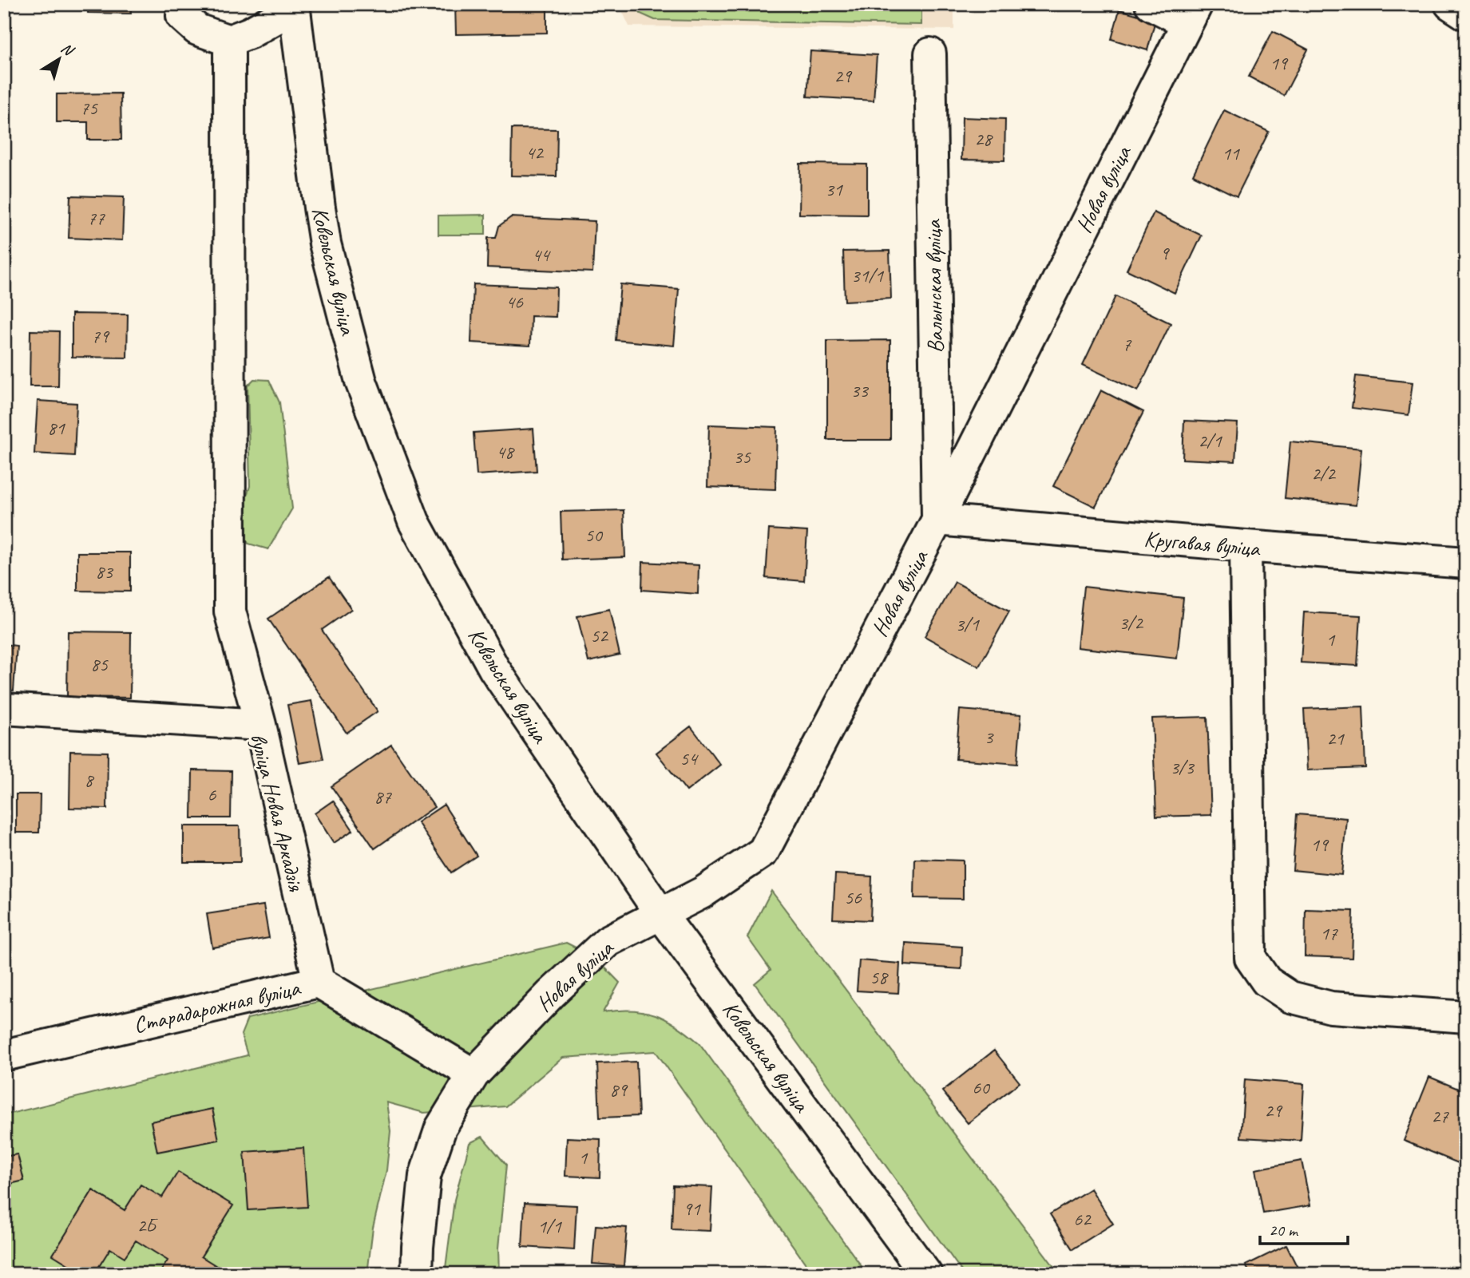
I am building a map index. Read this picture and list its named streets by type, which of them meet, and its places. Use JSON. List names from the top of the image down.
{
  "streets": {
    "street": [
      "Новая вуліца",
      "Ковельская вуліца",
      "Валынская вуліца",
      "Кругавая вуліца",
      "вуліца Новая Аркадзія",
      "Старадарожная вуліца"
    ]
  },
  "crossings": [
    ["Новая вуліца", "Ковельская вуліца"],
    ["Новая вуліца", "Валынская вуліца"],
    ["Новая вуліца", "Кругавая вуліца"],
    ["Новая вуліца", "Старадарожная вуліца"],
    ["Валынская вуліца", "Кругавая вуліца"],
    ["вуліца Новая Аркадзія", "Старадарожная вуліца"]
  ],
  "house_numbers": [
    "19",
    "29",
    "75",
    "28",
    "42",
    "11",
    "31",
    "77",
    "9",
    "44",
    "31/1",
    "46",
    "79",
    "7",
    "33",
    "81",
    "2/1",
    "48",
    "35",
    "2/2",
    "50",
    "83",
    "3/2",
    "3/1",
    "52",
    "1",
    "85",
    "3",
    "21",
    "54",
    "3/3",
    "8",
    "6",
    "87",
    "19",
    "56",
    "17",
    "58",
    "60",
    "89",
    "29",
    "27",
    "1",
    "91",
    "62",
    "2Б",
    "1/1"
  ],
  "scale_bar": "20 m",
  "north": "top right"
}
